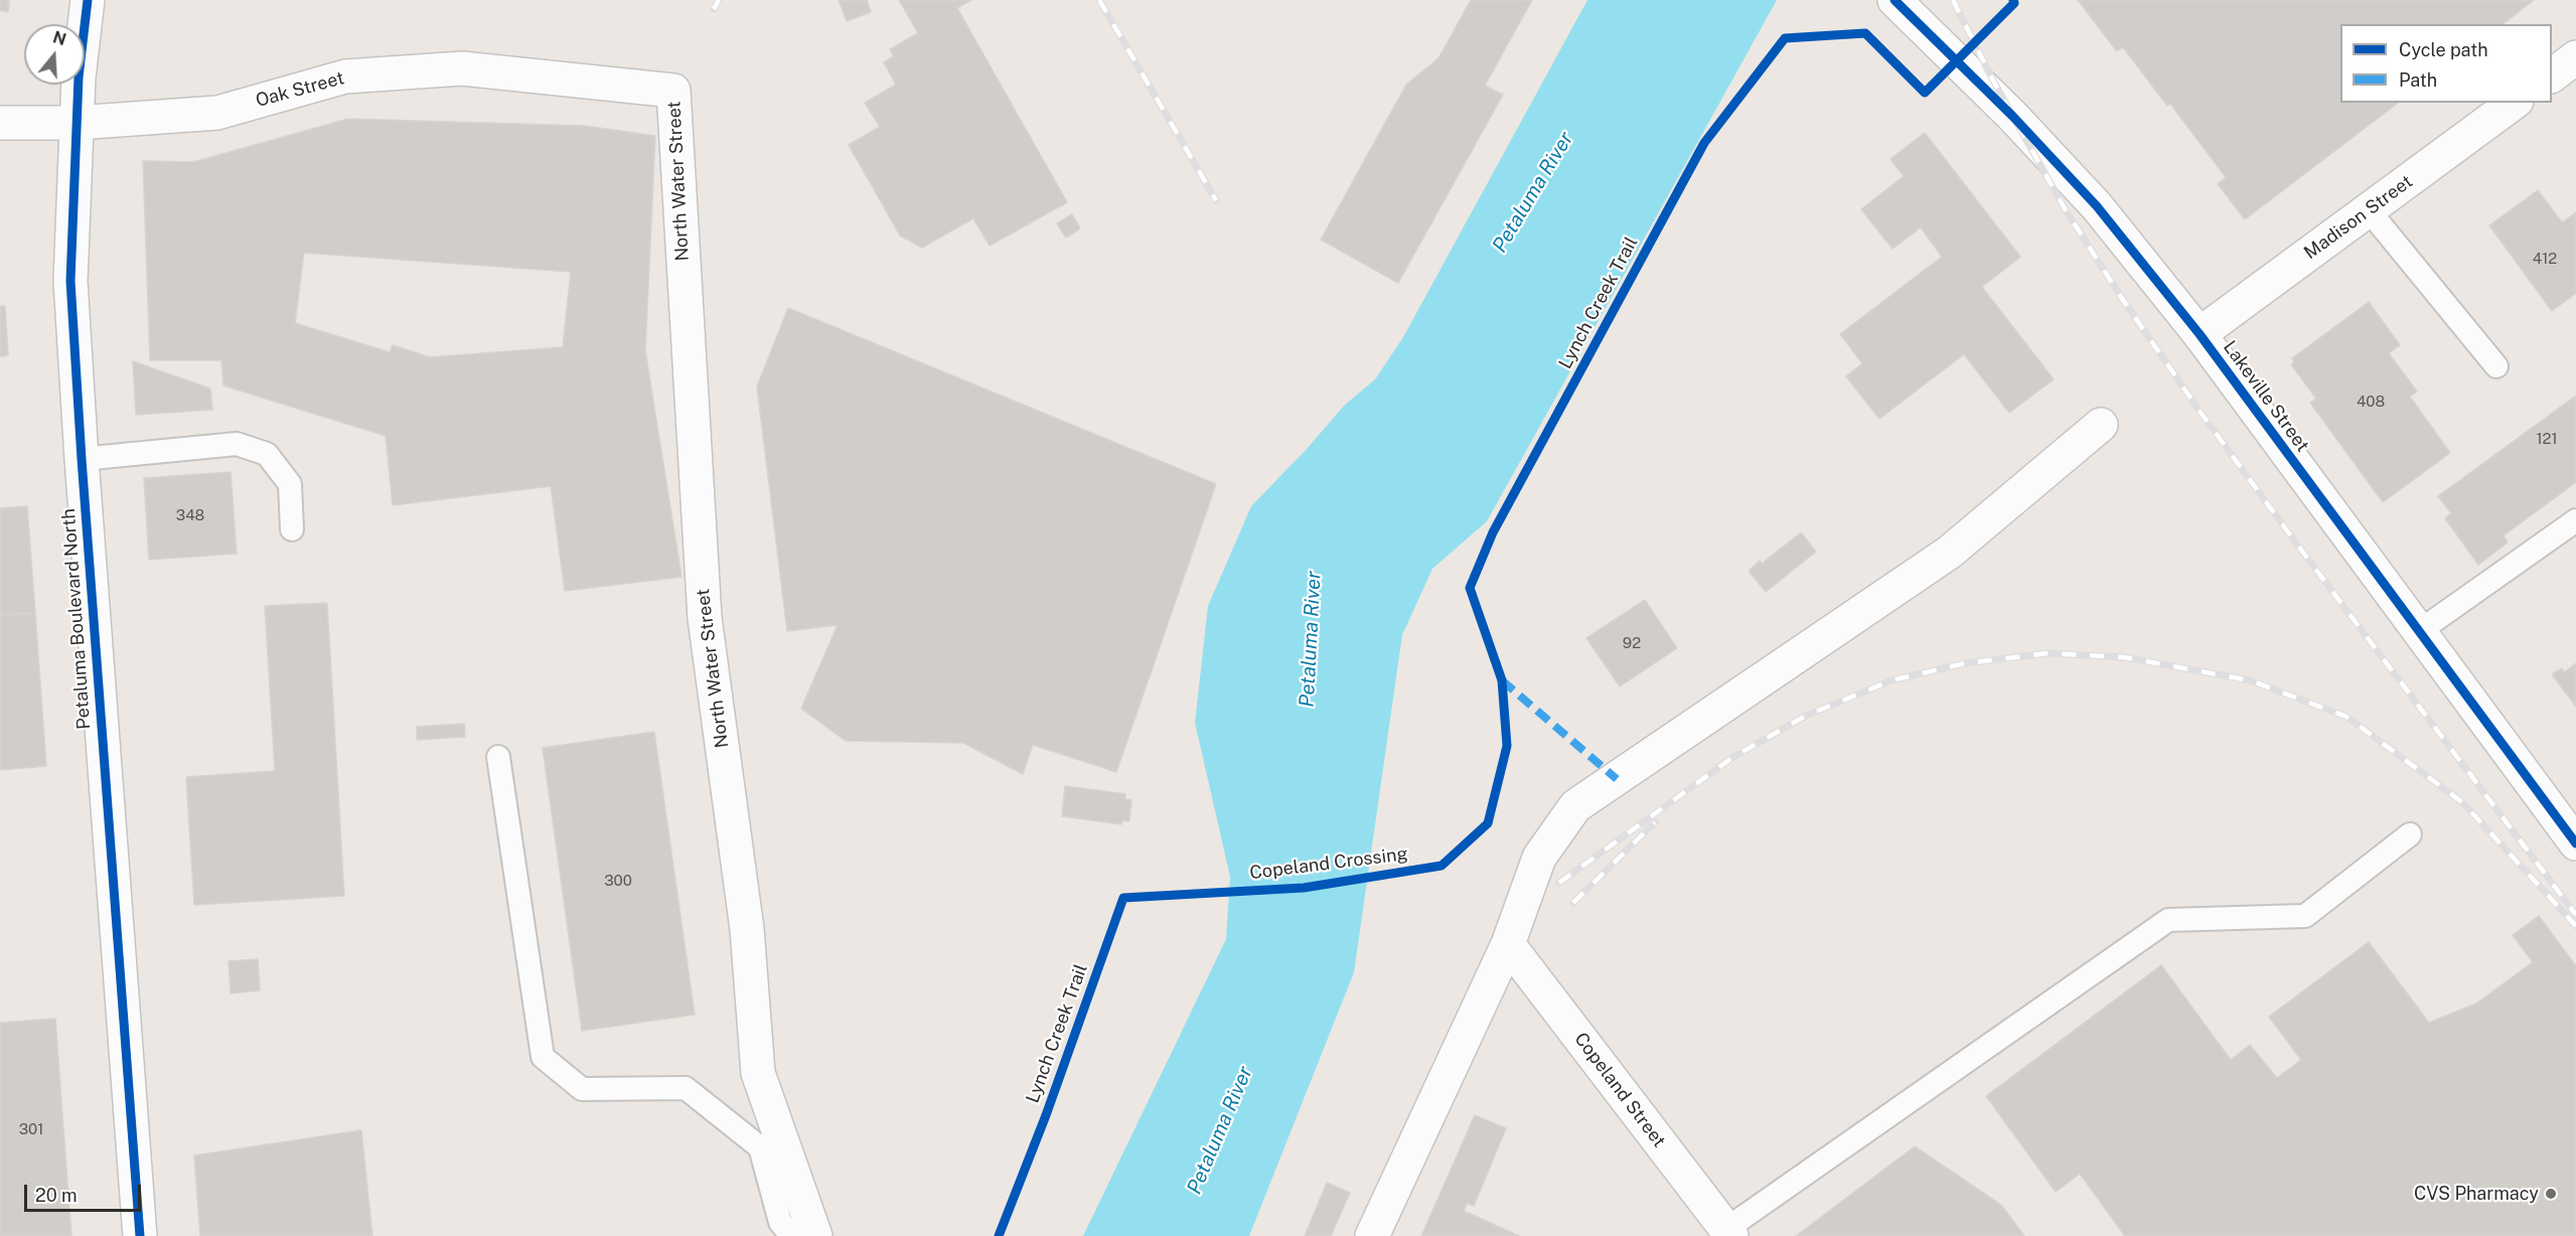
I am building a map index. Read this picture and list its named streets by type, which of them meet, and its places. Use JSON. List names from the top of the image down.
{
  "streets": {
    "street": [
      "Oak Street",
      "North Water Street",
      "Madison Street",
      "Lakeville Street",
      "Petaluma Boulevard North",
      "Copeland Street"
    ],
    "cycle path": ["Lynch Creek Trail"]
  },
  "crossings": [
    ["Oak Street", "North Water Street"],
    ["Oak Street", "Petaluma Boulevard North"],
    ["Madison Street", "Lakeville Street"]
  ],
  "water": ["Petaluma River"],
  "places": ["CVS Pharmacy"],
  "house_numbers": [
    "412",
    "408",
    "121",
    "348",
    "92",
    "300",
    "301"
  ],
  "legend": ["Cycle path", "Path"],
  "scale_bar": "20 m",
  "north": "top"
}
